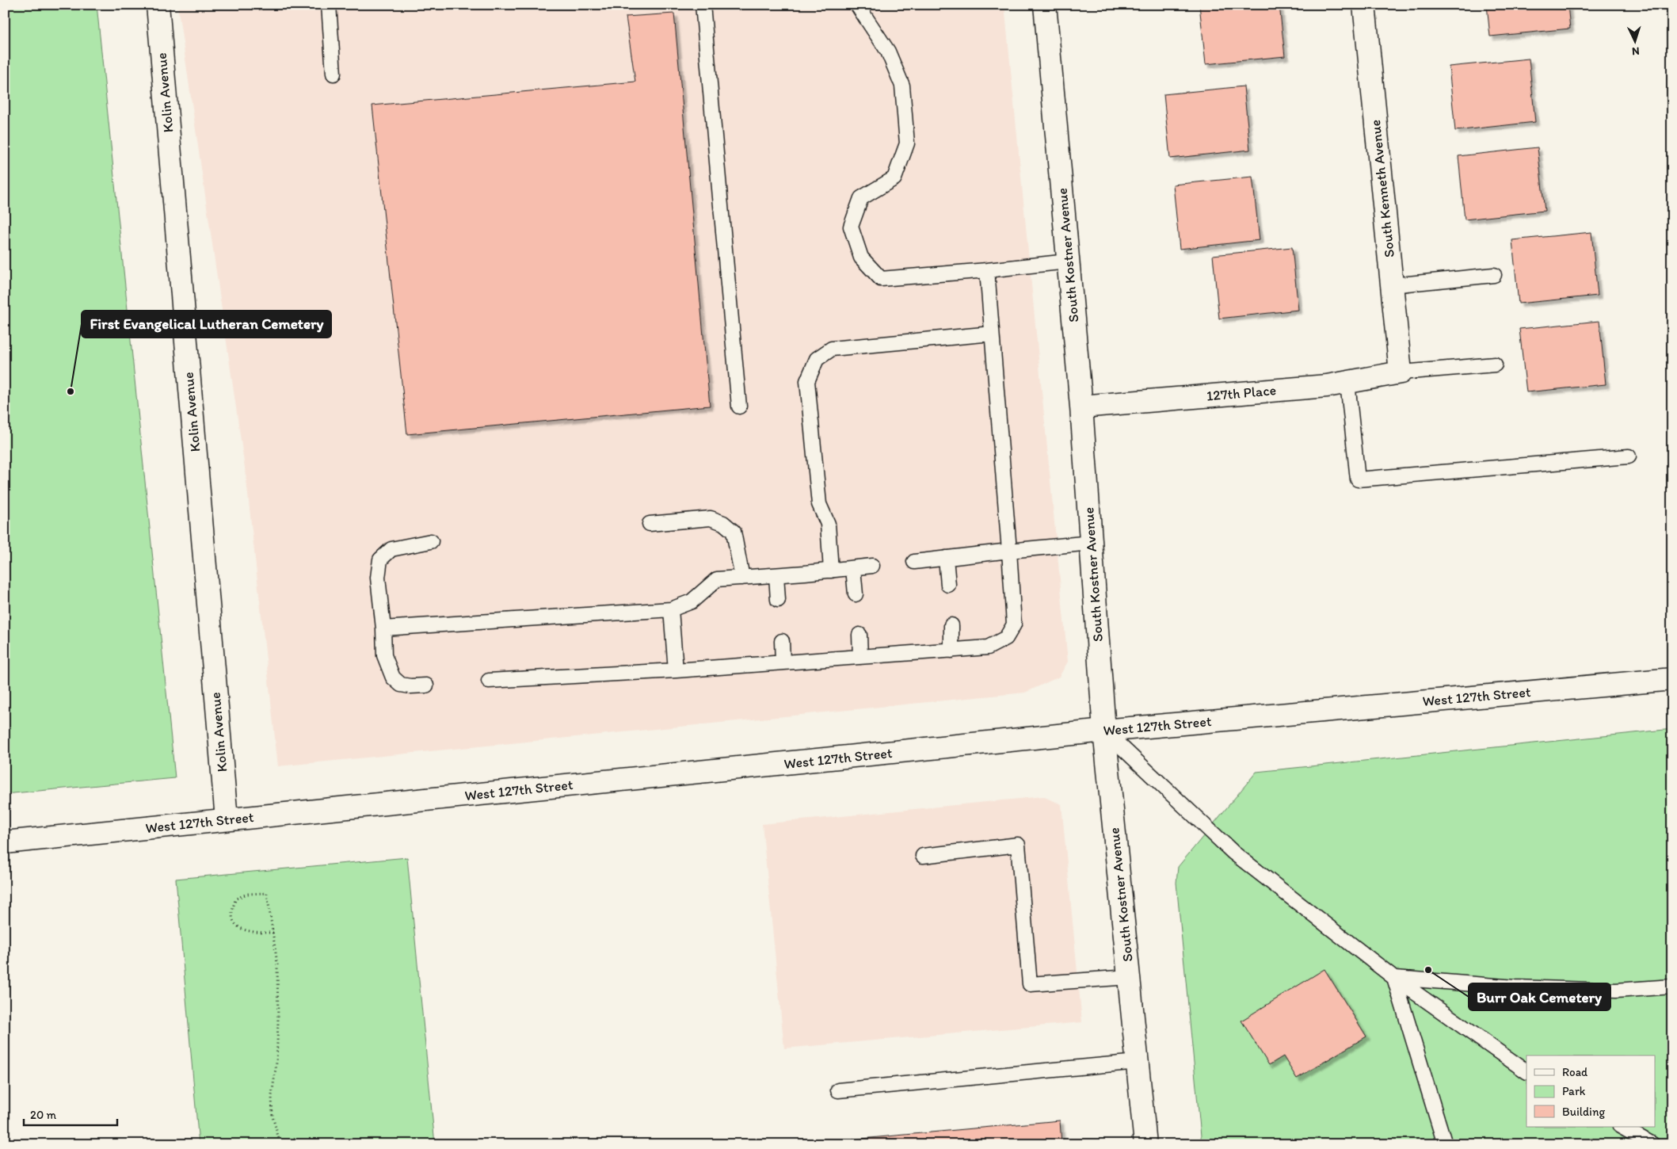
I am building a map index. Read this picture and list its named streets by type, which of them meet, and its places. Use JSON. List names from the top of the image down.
{
  "streets": {
    "street": [
      "Kolin Avenue",
      "South Kenneth Avenue",
      "South Kostner Avenue",
      "127th Place",
      "West 127th Street"
    ]
  },
  "crossings": [
    ["Kolin Avenue", "West 127th Street"],
    ["South Kenneth Avenue", "127th Place"],
    ["South Kostner Avenue", "127th Place"],
    ["South Kostner Avenue", "West 127th Street"]
  ],
  "places": ["First Evangelical Lutheran Cemetery", "Burr Oak Cemetery"],
  "legend": ["Road", "Park", "Building"],
  "scale_bar": "20 m",
  "north": "bottom"
}
